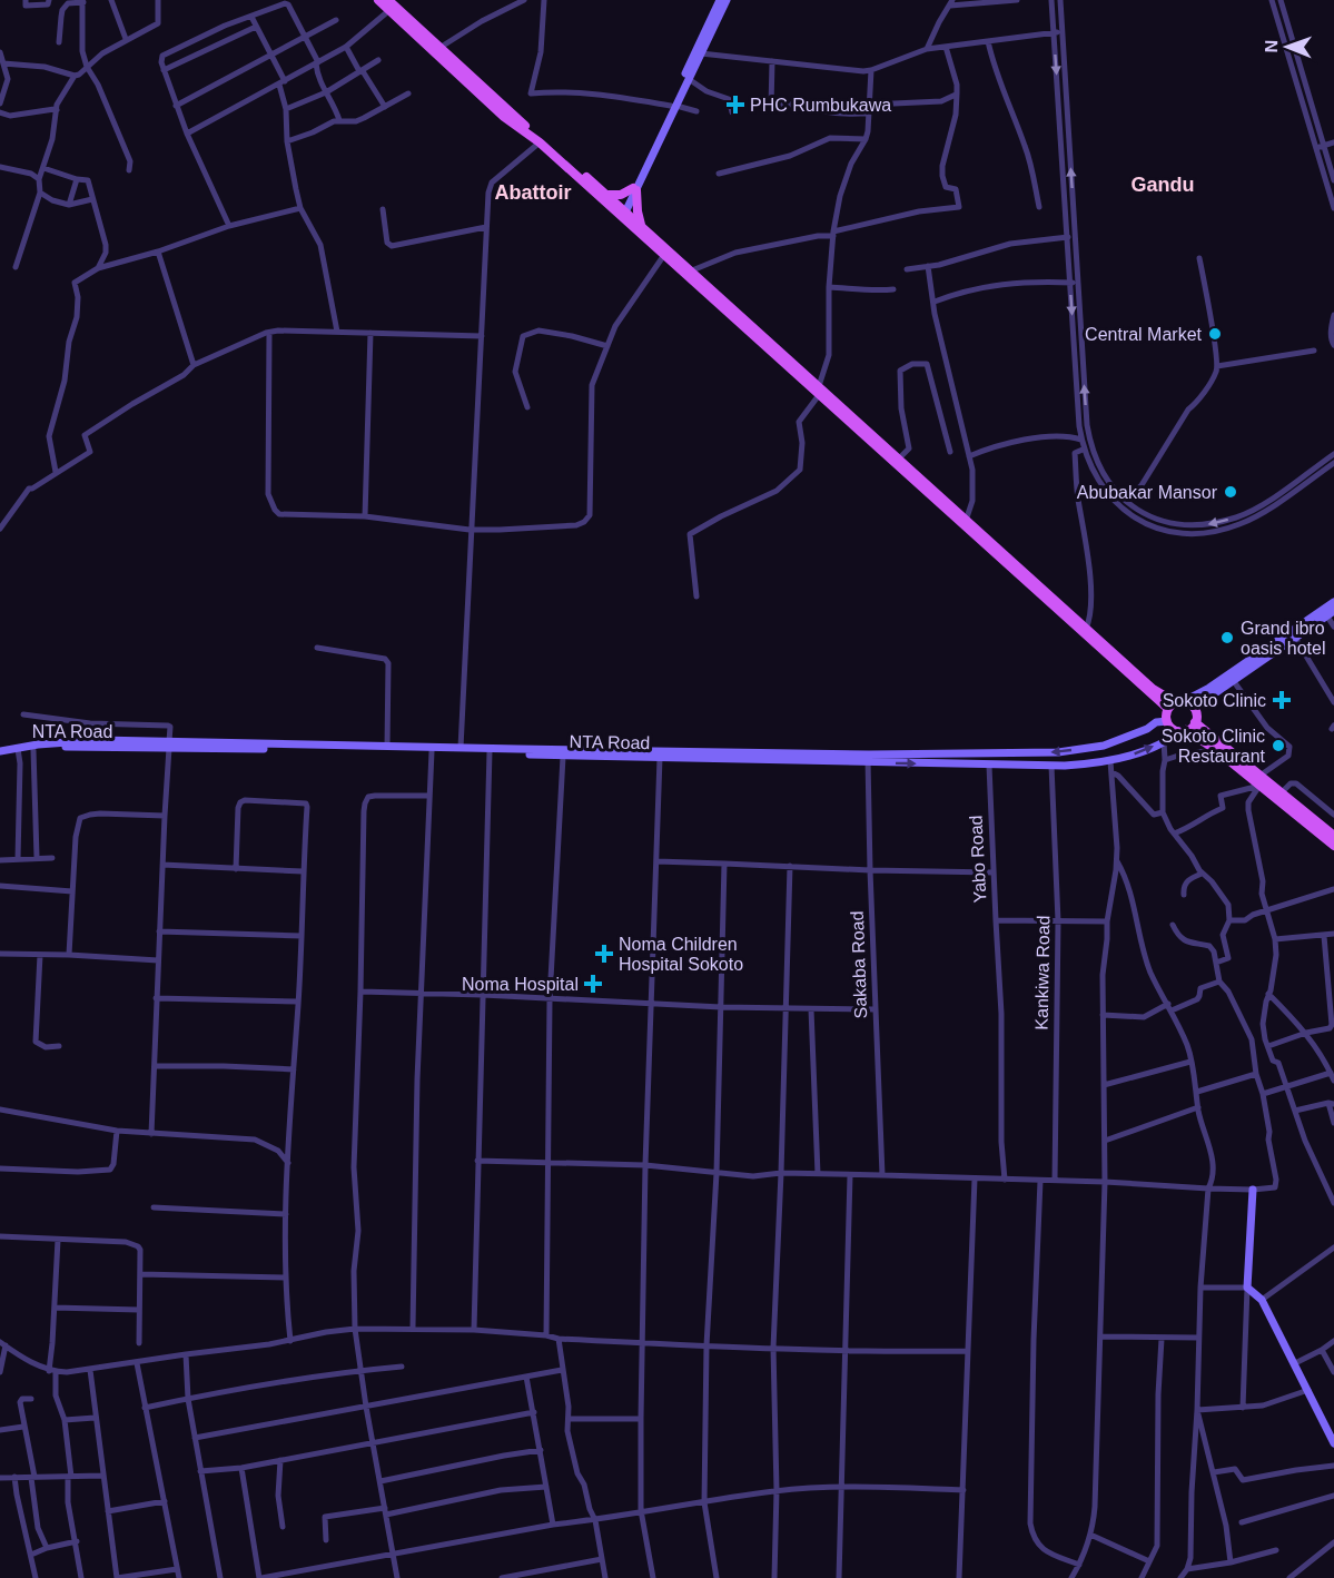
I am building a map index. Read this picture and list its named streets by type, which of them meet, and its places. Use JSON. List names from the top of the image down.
{
  "streets": {
    "main road": ["NTA Road"],
    "street": ["Yabo Road", "Sakaba Road", "Kankiwa Road"]
  },
  "crossings": [
    ["NTA Road", "Yabo Road"],
    ["NTA Road", "Sakaba Road"],
    ["NTA Road", "Kankiwa Road"],
    ["Yabo Road", "Kankiwa Road"]
  ],
  "districts": ["Gandu", "Abattoir"],
  "places": {
    "health": [
      "PHC Rumbukawa",
      "Sokoto Clinic",
      "Noma Children Hospital Sokoto",
      "Noma Hospital"
    ],
    "other": [
      "Central Market",
      "Abubakar Mansor",
      "Grand ibro oasis hotel",
      "Sokoto Clinic Restaurant"
    ]
  },
  "north": "left"
}
